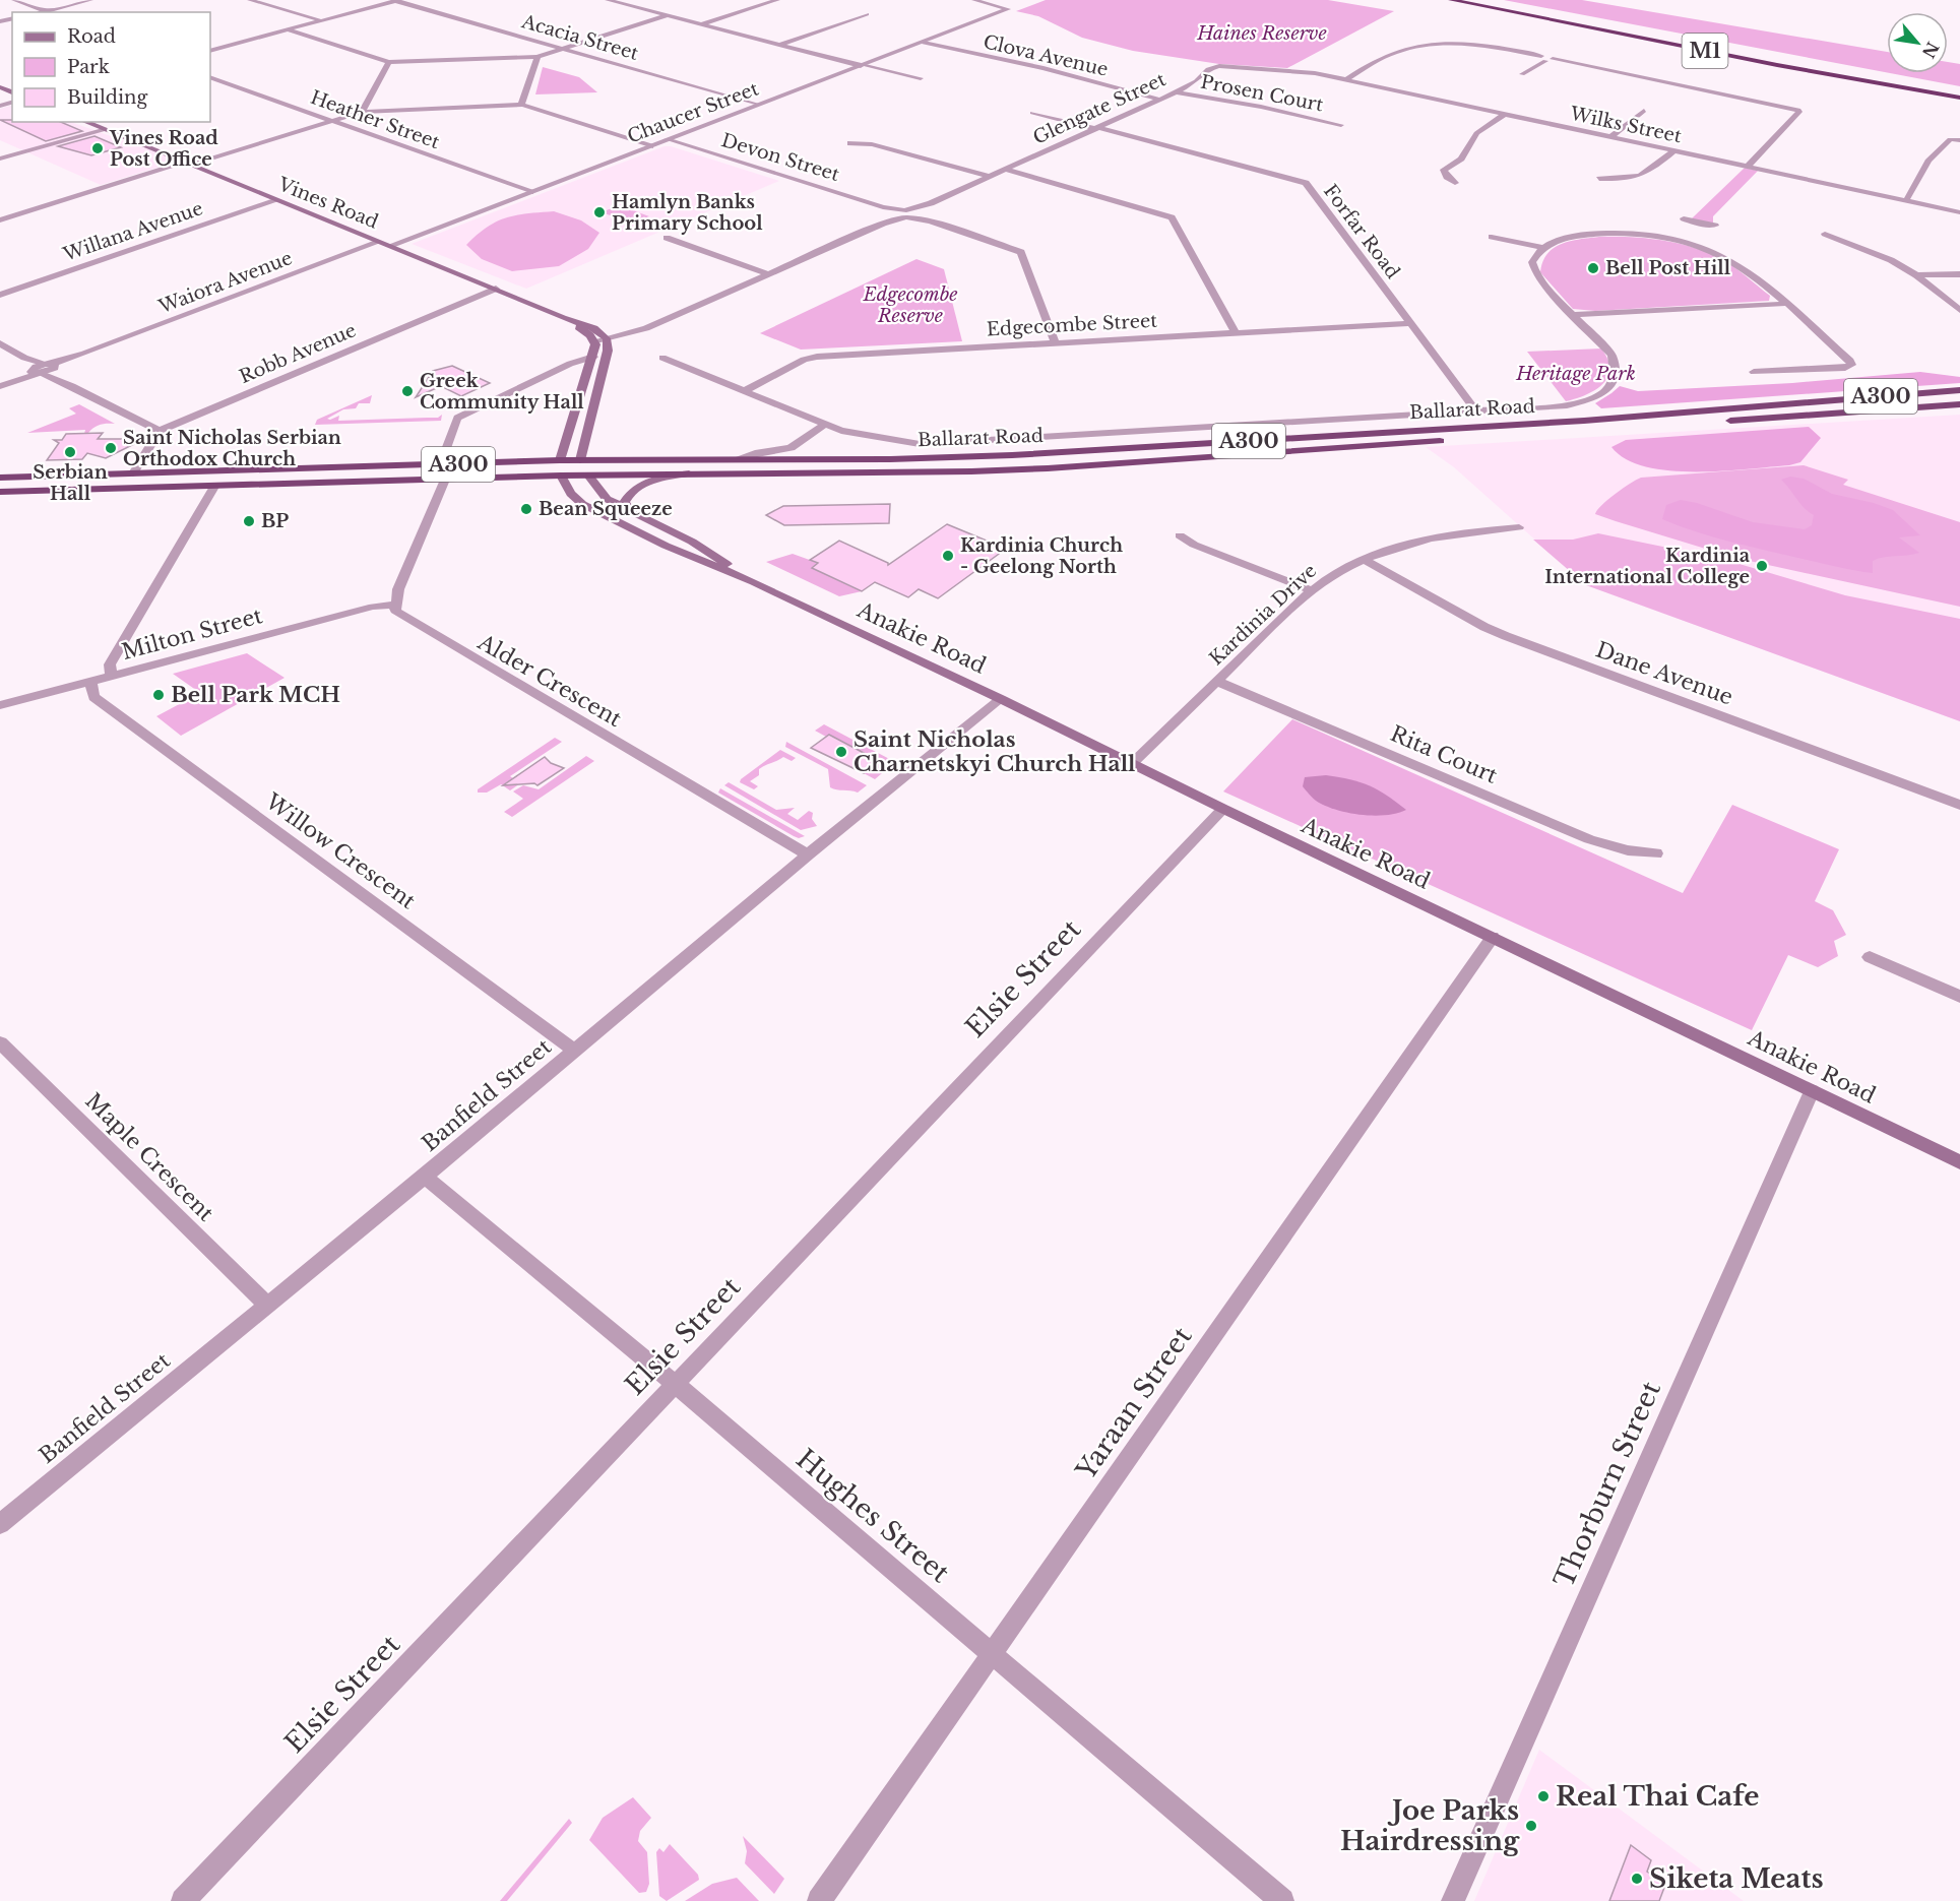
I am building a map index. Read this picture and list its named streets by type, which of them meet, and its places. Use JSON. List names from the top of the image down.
{
  "streets": {
    "highway": [
      "M1",
      "A300",
      "Ballarat Road",
      "Anakie Road"
    ],
    "main road": ["Vines Road"],
    "street": [
      "Acacia Street",
      "Clova Avenue",
      "Prosen Court",
      "Glengate Street",
      "Chaucer Street",
      "Heather Street",
      "Wilks Street",
      "Devon Street",
      "Willana Avenue",
      "Forfar Road",
      "Waiora Avenue",
      "Edgecombe Street",
      "Robb Avenue",
      "Kardinia Drive",
      "Milton Street",
      "Dane Avenue",
      "Alder Crescent",
      "Rita Court",
      "Willow Crescent",
      "Elsie Street",
      "Banfield Street",
      "Maple Crescent",
      "Yaraan Street",
      "Thorburn Street",
      "Hughes Street"
    ]
  },
  "crossings": [
    ["Acacia Street", "Chaucer Street"],
    ["Clova Avenue", "Glengate Street"],
    ["Clova Avenue", "Chaucer Street"],
    ["Prosen Court", "Glengate Street"],
    ["Glengate Street", "Wilks Street"],
    ["Glengate Street", "Devon Street"],
    ["Glengate Street", "Vines Road"],
    ["Glengate Street", "Forfar Road"],
    ["Chaucer Street", "Heather Street"],
    ["Chaucer Street", "Devon Street"],
    ["Chaucer Street", "Vines Road"],
    ["Devon Street", "Edgecombe Street"],
    ["Vines Road", "Willana Avenue"],
    ["Vines Road", "Waiora Avenue"],
    ["Vines Road", "Robb Avenue"],
    ["Forfar Road", "Edgecombe Street"],
    ["Forfar Road", "Ballarat Road"],
    ["Ballarat Road", "Anakie Road"],
    ["Kardinia Drive", "Anakie Road"],
    ["Kardinia Drive", "Dane Avenue"],
    ["Kardinia Drive", "Rita Court"],
    ["Milton Street", "Alder Crescent"],
    ["Milton Street", "Willow Crescent"],
    ["Anakie Road", "Elsie Street"],
    ["Anakie Road", "Banfield Street"],
    ["Anakie Road", "Yaraan Street"],
    ["Anakie Road", "Thorburn Street"],
    ["Alder Crescent", "Banfield Street"],
    ["Willow Crescent", "Banfield Street"],
    ["Elsie Street", "Hughes Street"],
    ["Banfield Street", "Maple Crescent"],
    ["Banfield Street", "Hughes Street"],
    ["Yaraan Street", "Hughes Street"]
  ],
  "parks": ["Haines Reserve", "Edgecombe Reserve", "Heritage Park"],
  "places": [
    "Vines Road Post Office",
    "Hamlyn Banks Primary School",
    "Bell Post Hill",
    "Greek Community Hall",
    "Saint Nicholas Serbian Orthodox Church",
    "Serbian Hall",
    "Bean Squeeze",
    "BP",
    "Kardinia Church - Geelong North",
    "Kardinia International College",
    "Bell Park MCH",
    "Saint Nicholas Charnetskyi Church Hall",
    "Real Thai Cafe",
    "Joe Parks Hairdressing",
    "Siketa Meats"
  ],
  "legend": ["Road", "Park", "Building"],
  "north": "bottom right"
}
